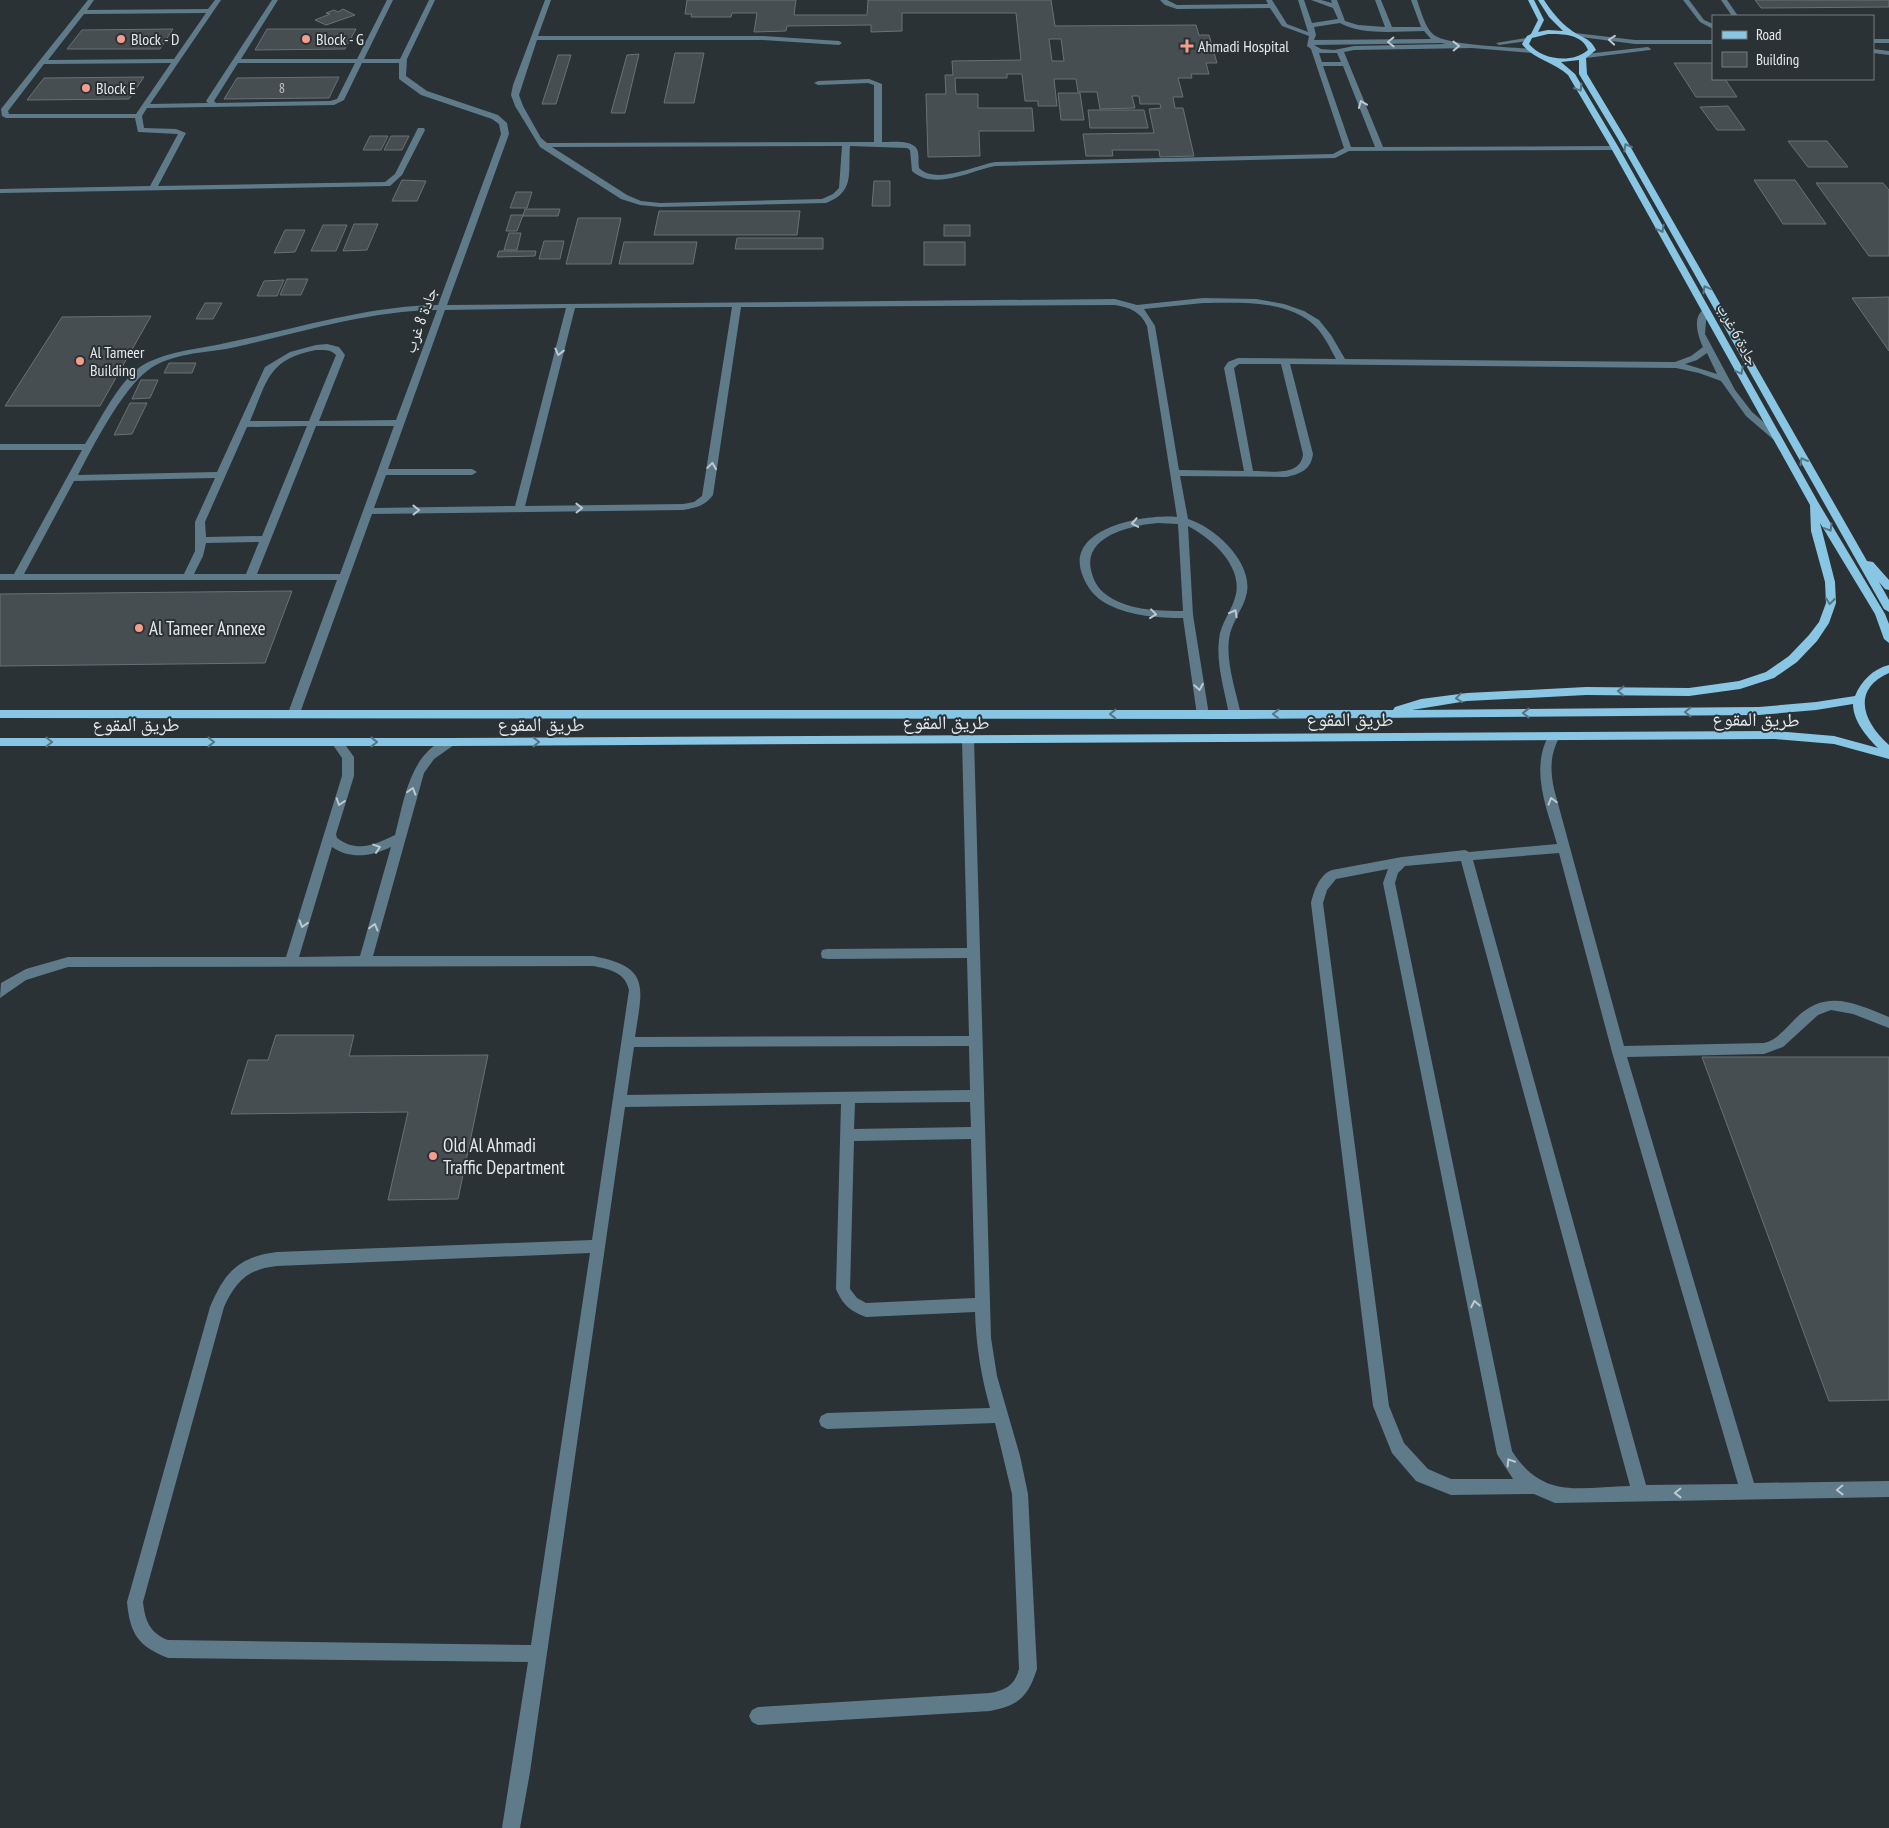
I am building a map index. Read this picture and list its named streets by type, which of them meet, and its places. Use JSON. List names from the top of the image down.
{
  "streets": {
    "main road": ["جادة 6 غرب", "طريق المقوع"],
    "street": ["جادة 8 غرب"]
  },
  "crossings": [
    ["جادة 8 غرب", "طريق المقوع"]
  ],
  "places": {
    "other": [
      "Block - D",
      "Block - G",
      "Block E",
      "Al Tameer Building",
      "Al Tameer Annexe",
      "Old Al Ahmadi Traffic Department"
    ],
    "health": ["Ahmadi Hospital"]
  },
  "house_numbers": ["8"],
  "legend": ["Road", "Building"]
}
